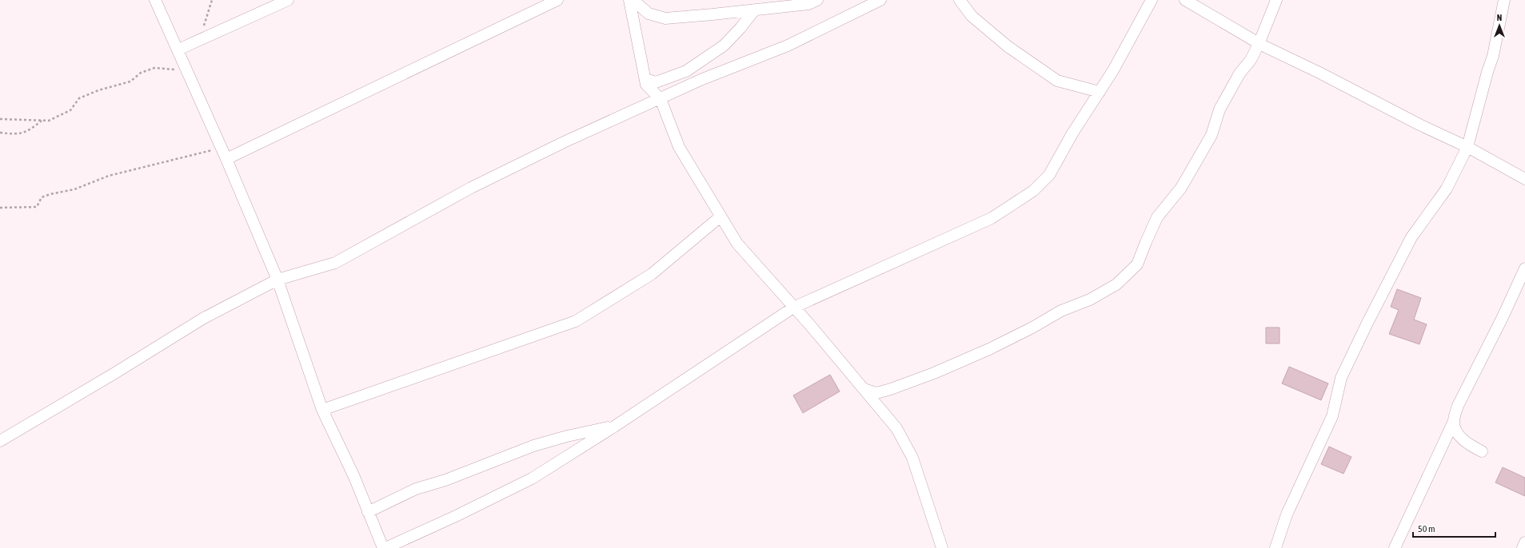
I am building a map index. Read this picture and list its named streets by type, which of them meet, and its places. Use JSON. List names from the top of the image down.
{
  "scale_bar": "50 m",
  "north": "top"
}
